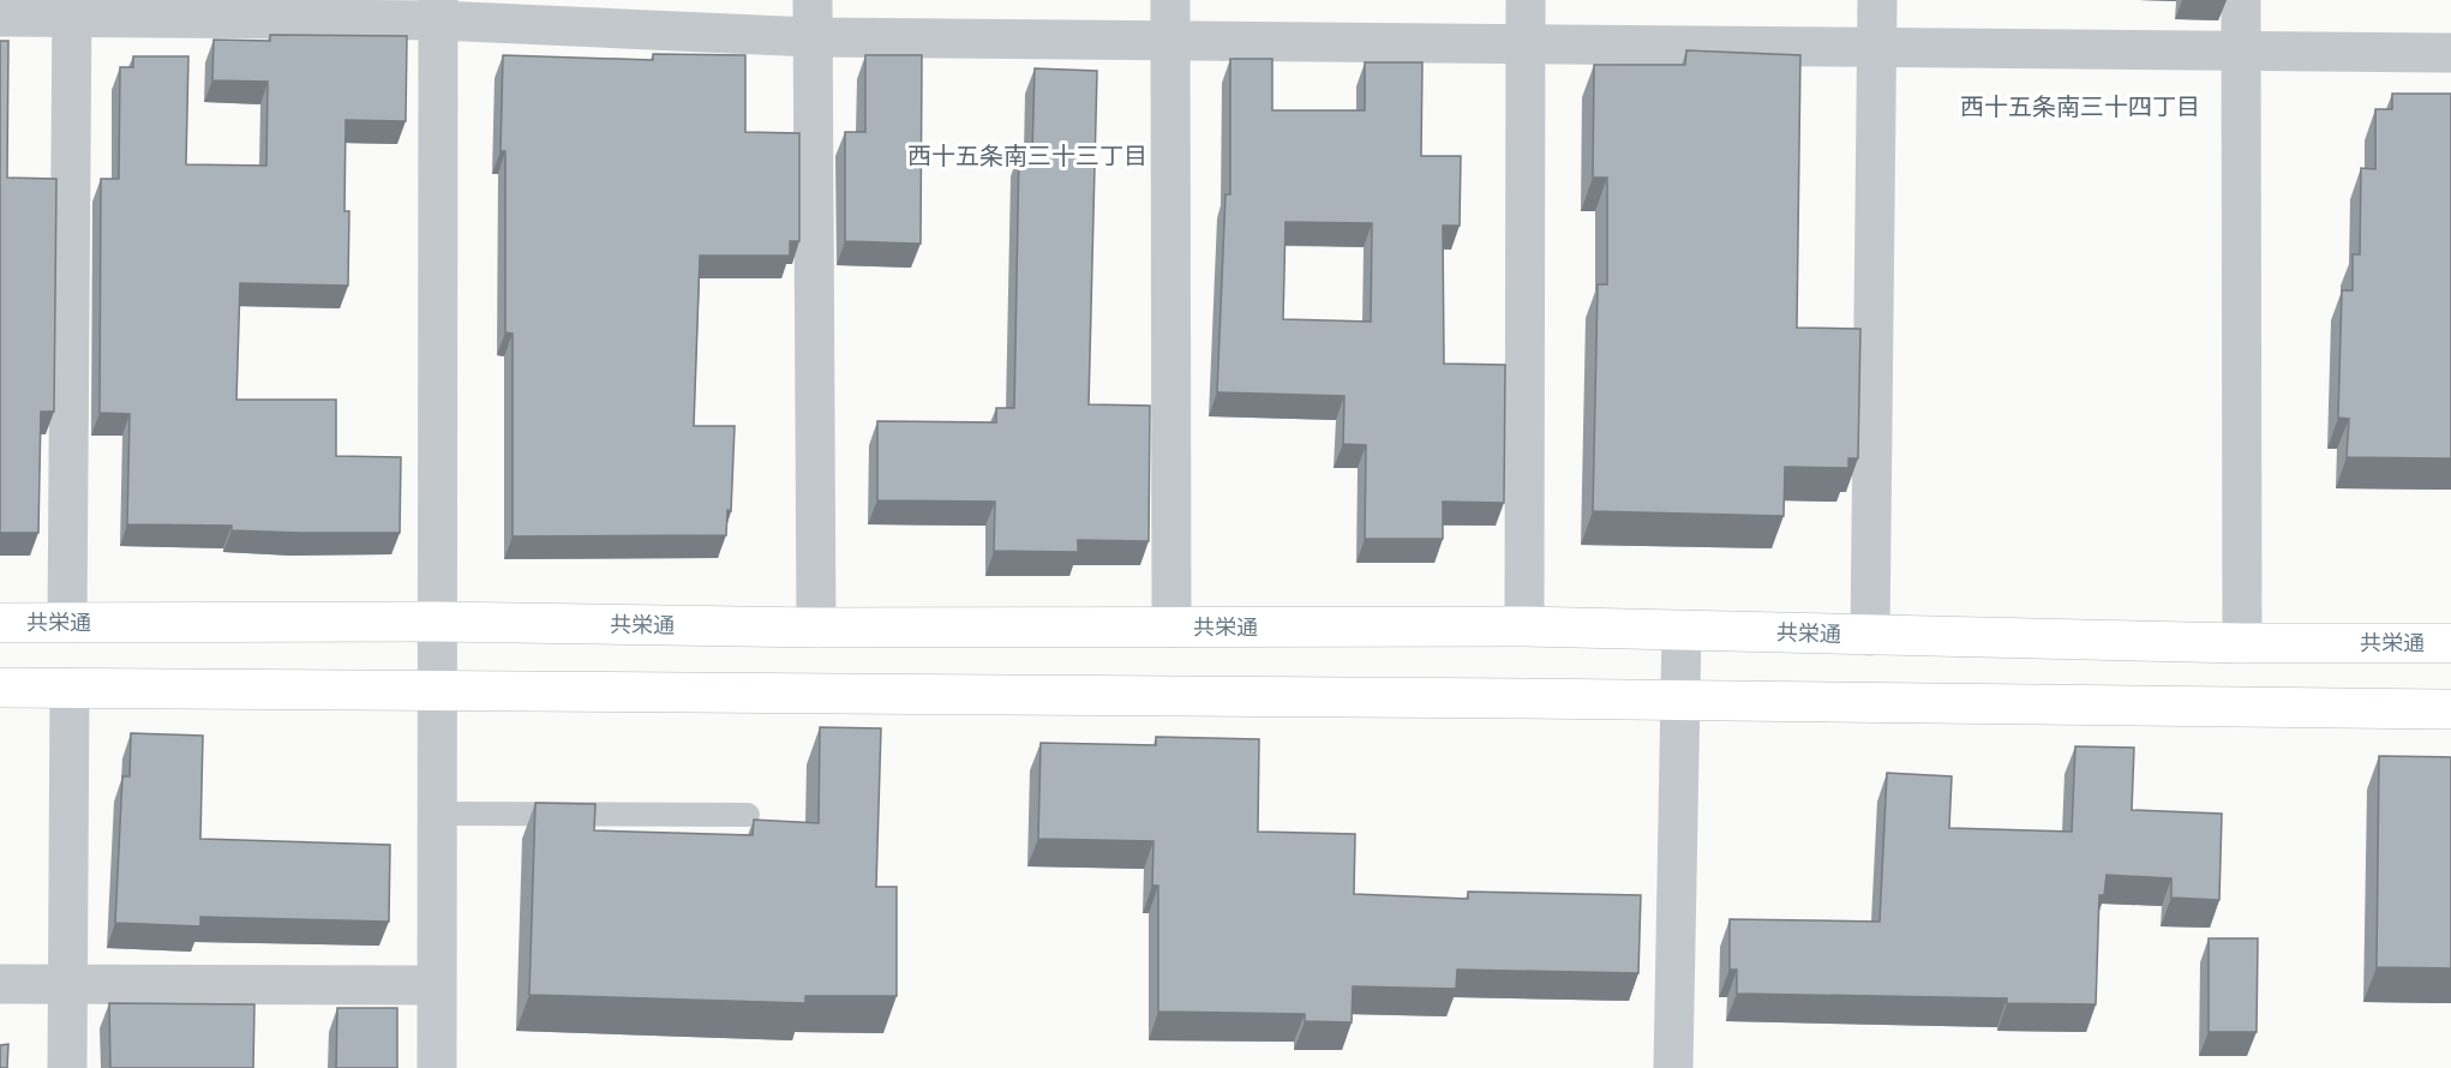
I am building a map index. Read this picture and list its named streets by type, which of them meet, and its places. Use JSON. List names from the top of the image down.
{
  "streets": {
    "street": ["共栄通"]
  },
  "districts": ["西十五条南三十四丁目", "西十五条南三十三丁目"]
}
